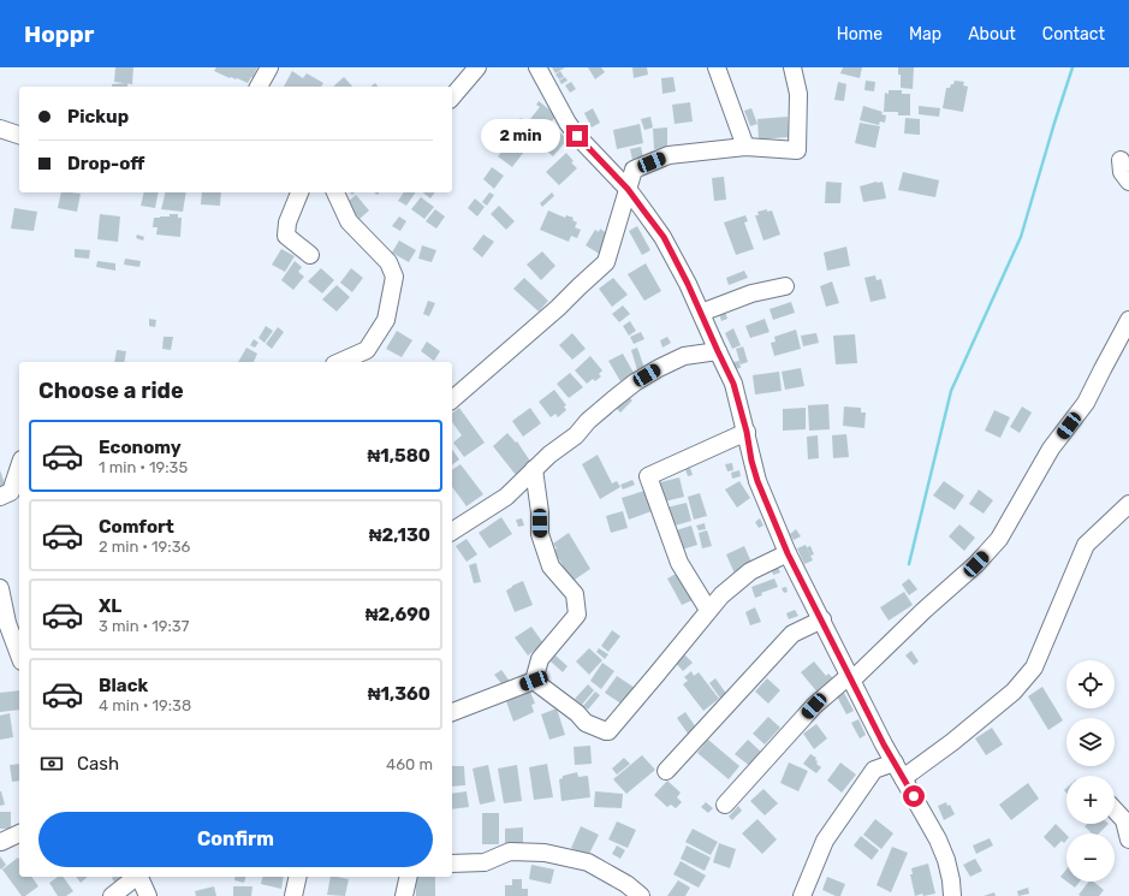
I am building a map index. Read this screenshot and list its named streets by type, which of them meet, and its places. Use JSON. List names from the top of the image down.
{
  "page": {
    "header": "Hoppr",
    "nav": [
      "Home",
      "Map",
      "About",
      "Contact"
    ],
    "banner": ["Pickup", "Drop-off"],
    "bubble": "2 min",
    "heading": "Choose a ride",
    "list": [
      {
        "name": "Economy",
        "note": "1 min · 19:35",
        "value": "₦1,580"
      },
      {
        "name": "Comfort",
        "note": "2 min · 19:36",
        "value": "₦2,130"
      },
      {
        "name": "XL",
        "note": "3 min · 19:37",
        "value": "₦2,690"
      },
      {
        "name": "Black",
        "note": "4 min · 19:38",
        "value": "₦1,360"
      }
    ],
    "map_buttons": ["+", "−"],
    "pay": ["Cash", "460 m"],
    "buttons": "Confirm"
  }
}
